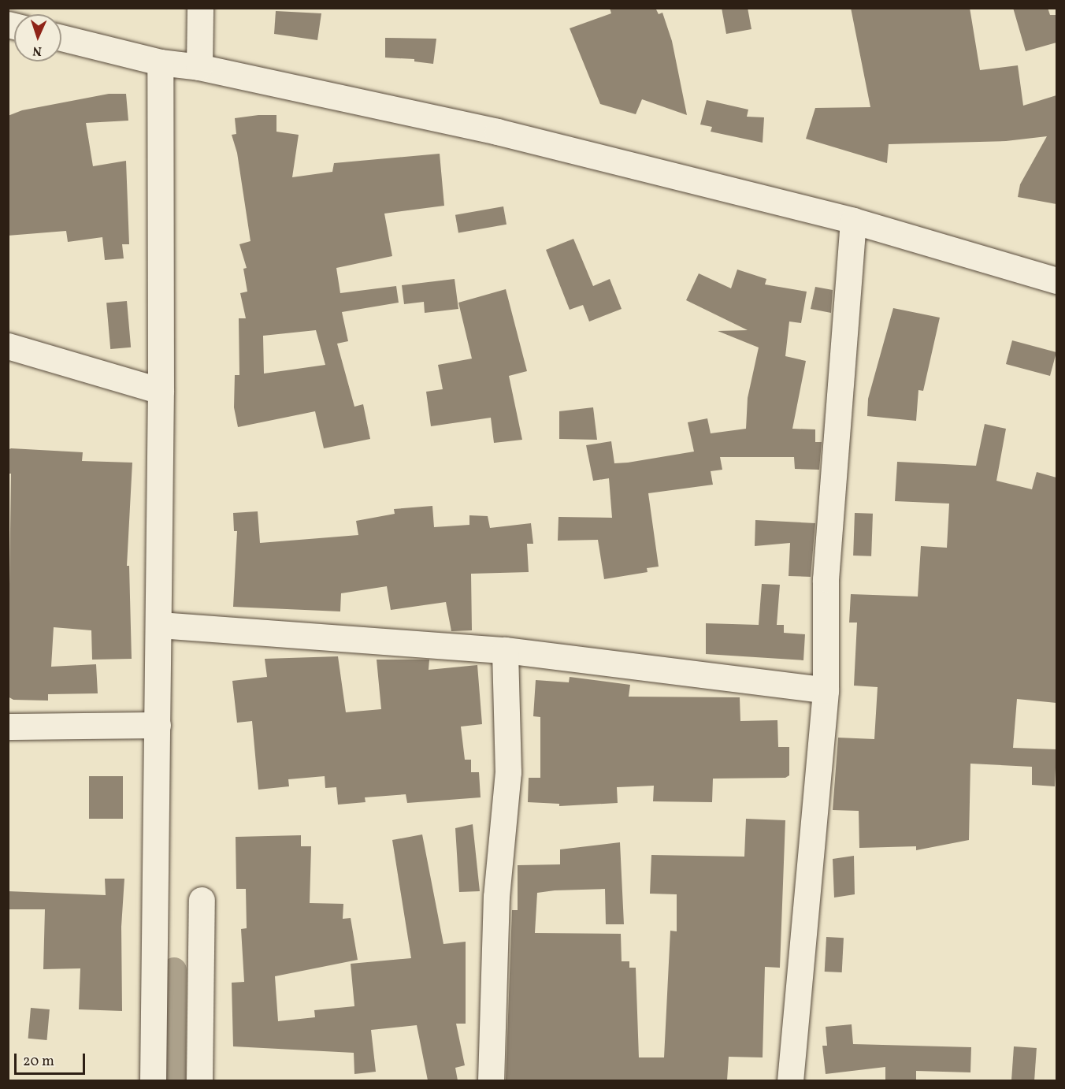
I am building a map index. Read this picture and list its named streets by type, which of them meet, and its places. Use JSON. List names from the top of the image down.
{
  "scale_bar": "20 m",
  "north": "bottom"
}
